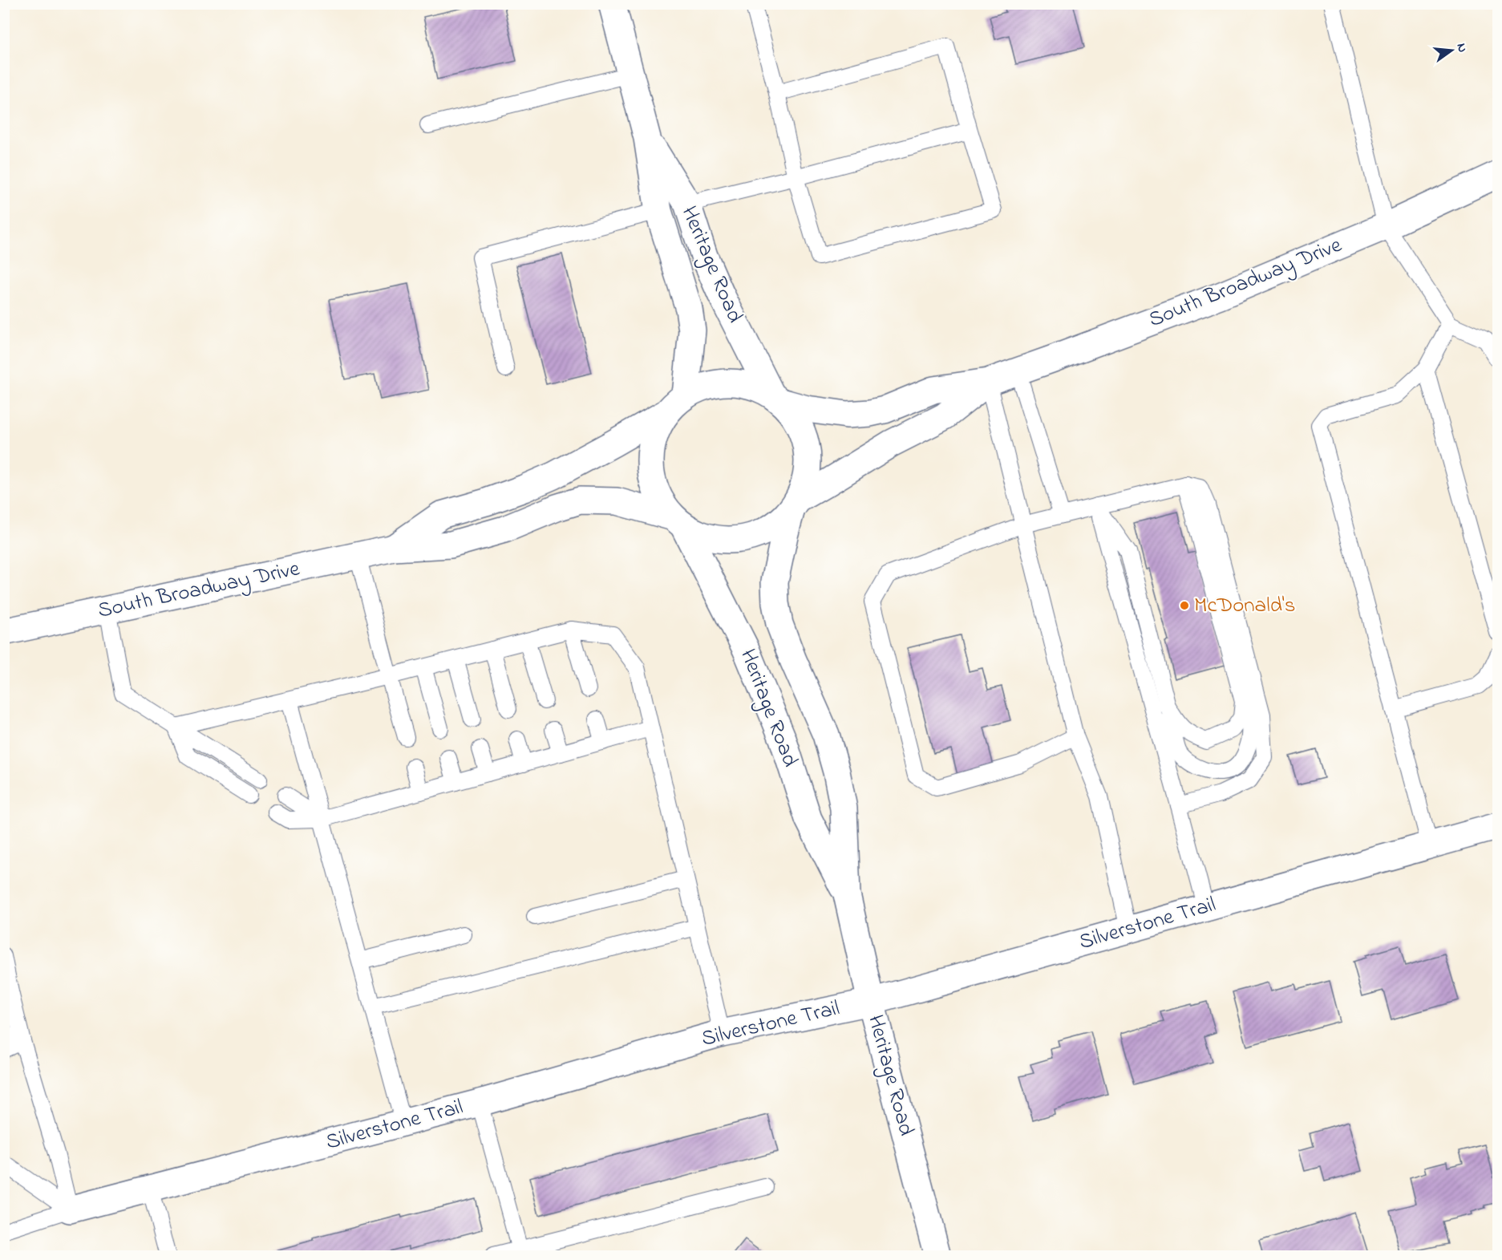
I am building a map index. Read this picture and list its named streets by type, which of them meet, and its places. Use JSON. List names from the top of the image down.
{
  "streets": {
    "main road": ["Heritage Road", "South Broadway Drive", "Silverstone Trail"]
  },
  "crossings": [
    ["Heritage Road", "South Broadway Drive"],
    ["Heritage Road", "Silverstone Trail"]
  ],
  "places": ["McDonald's"],
  "north": "right"
}
